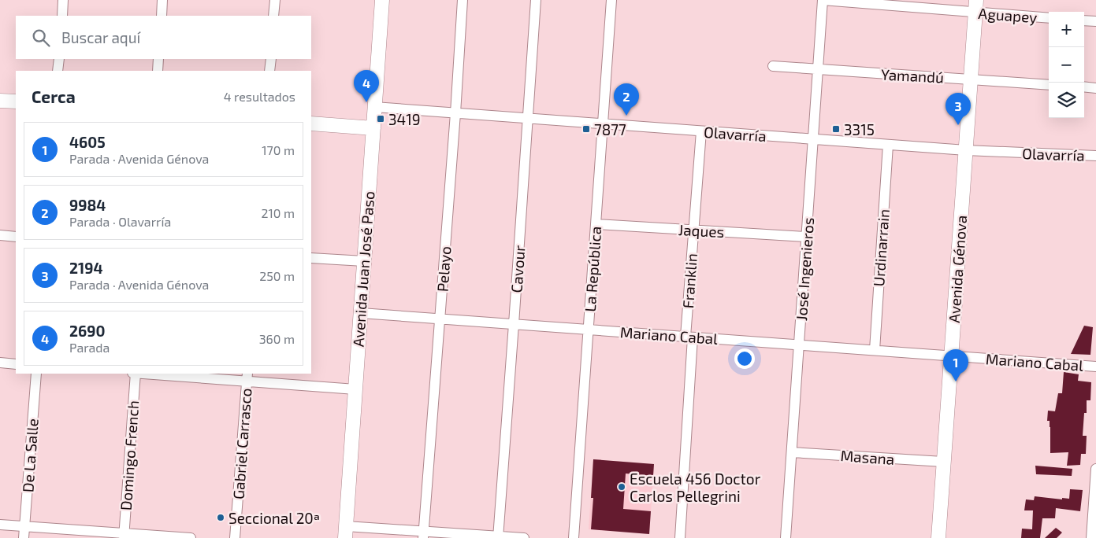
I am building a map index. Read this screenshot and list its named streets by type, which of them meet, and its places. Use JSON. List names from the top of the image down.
{
  "streets": {
    "main road": ["Avenida Juan José Paso", "Avenida Génova"],
    "street": [
      "Aguapey",
      "Yamandú",
      "Olavarría",
      "Jaques",
      "Urdinarrain",
      "Pelayo",
      "Cavour",
      "La República",
      "José Ingenieros",
      "Franklin",
      "Mariano Cabal",
      "Gabriel Carrasco",
      "De La Salle",
      "Domingo French",
      "Masana"
    ]
  },
  "crossings": [
    ["Aguapey", "José Ingenieros"],
    ["Aguapey", "Avenida Génova"],
    ["Yamandú", "José Ingenieros"],
    ["Yamandú", "Avenida Génova"],
    ["Olavarría", "Urdinarrain"],
    ["Olavarría", "Avenida Juan José Paso"],
    ["Olavarría", "Pelayo"],
    ["Olavarría", "Cavour"],
    ["Olavarría", "La República"],
    ["Olavarría", "José Ingenieros"],
    ["Olavarría", "Avenida Génova"],
    ["Olavarría", "Franklin"],
    ["Jaques", "La República"],
    ["Jaques", "José Ingenieros"],
    ["Jaques", "Franklin"],
    ["Urdinarrain", "Mariano Cabal"],
    ["Avenida Juan José Paso", "Mariano Cabal"],
    ["Pelayo", "Mariano Cabal"],
    ["Cavour", "Mariano Cabal"],
    ["La República", "Mariano Cabal"],
    ["José Ingenieros", "Mariano Cabal"],
    ["José Ingenieros", "Masana"],
    ["Avenida Génova", "Mariano Cabal"],
    ["Avenida Génova", "Masana"],
    ["Franklin", "Mariano Cabal"]
  ],
  "places": {
    "transit": ["3419", "7877", "3315"],
    "other": ["Escuela 456 Doctor Carlos Pellegrini", "Seccional 20ª"]
  },
  "page": {
    "map_buttons": ["+", "−"],
    "search": "Buscar aquí",
    "pins": [
      "4",
      "2",
      "3",
      "1"
    ],
    "heading": ["Cerca", "4 resultados"],
    "list": [
      {
        "mark": "1",
        "name": "4605",
        "note": "Parada · Avenida Génova",
        "value": "170 m"
      },
      {
        "mark": "2",
        "name": "9984",
        "note": "Parada · Olavarría",
        "value": "210 m"
      },
      {
        "mark": "3",
        "name": "2194",
        "note": "Parada · Avenida Génova",
        "value": "250 m"
      },
      {
        "mark": "4",
        "name": "2690",
        "note": "Parada",
        "value": "360 m"
      }
    ]
  }
}
